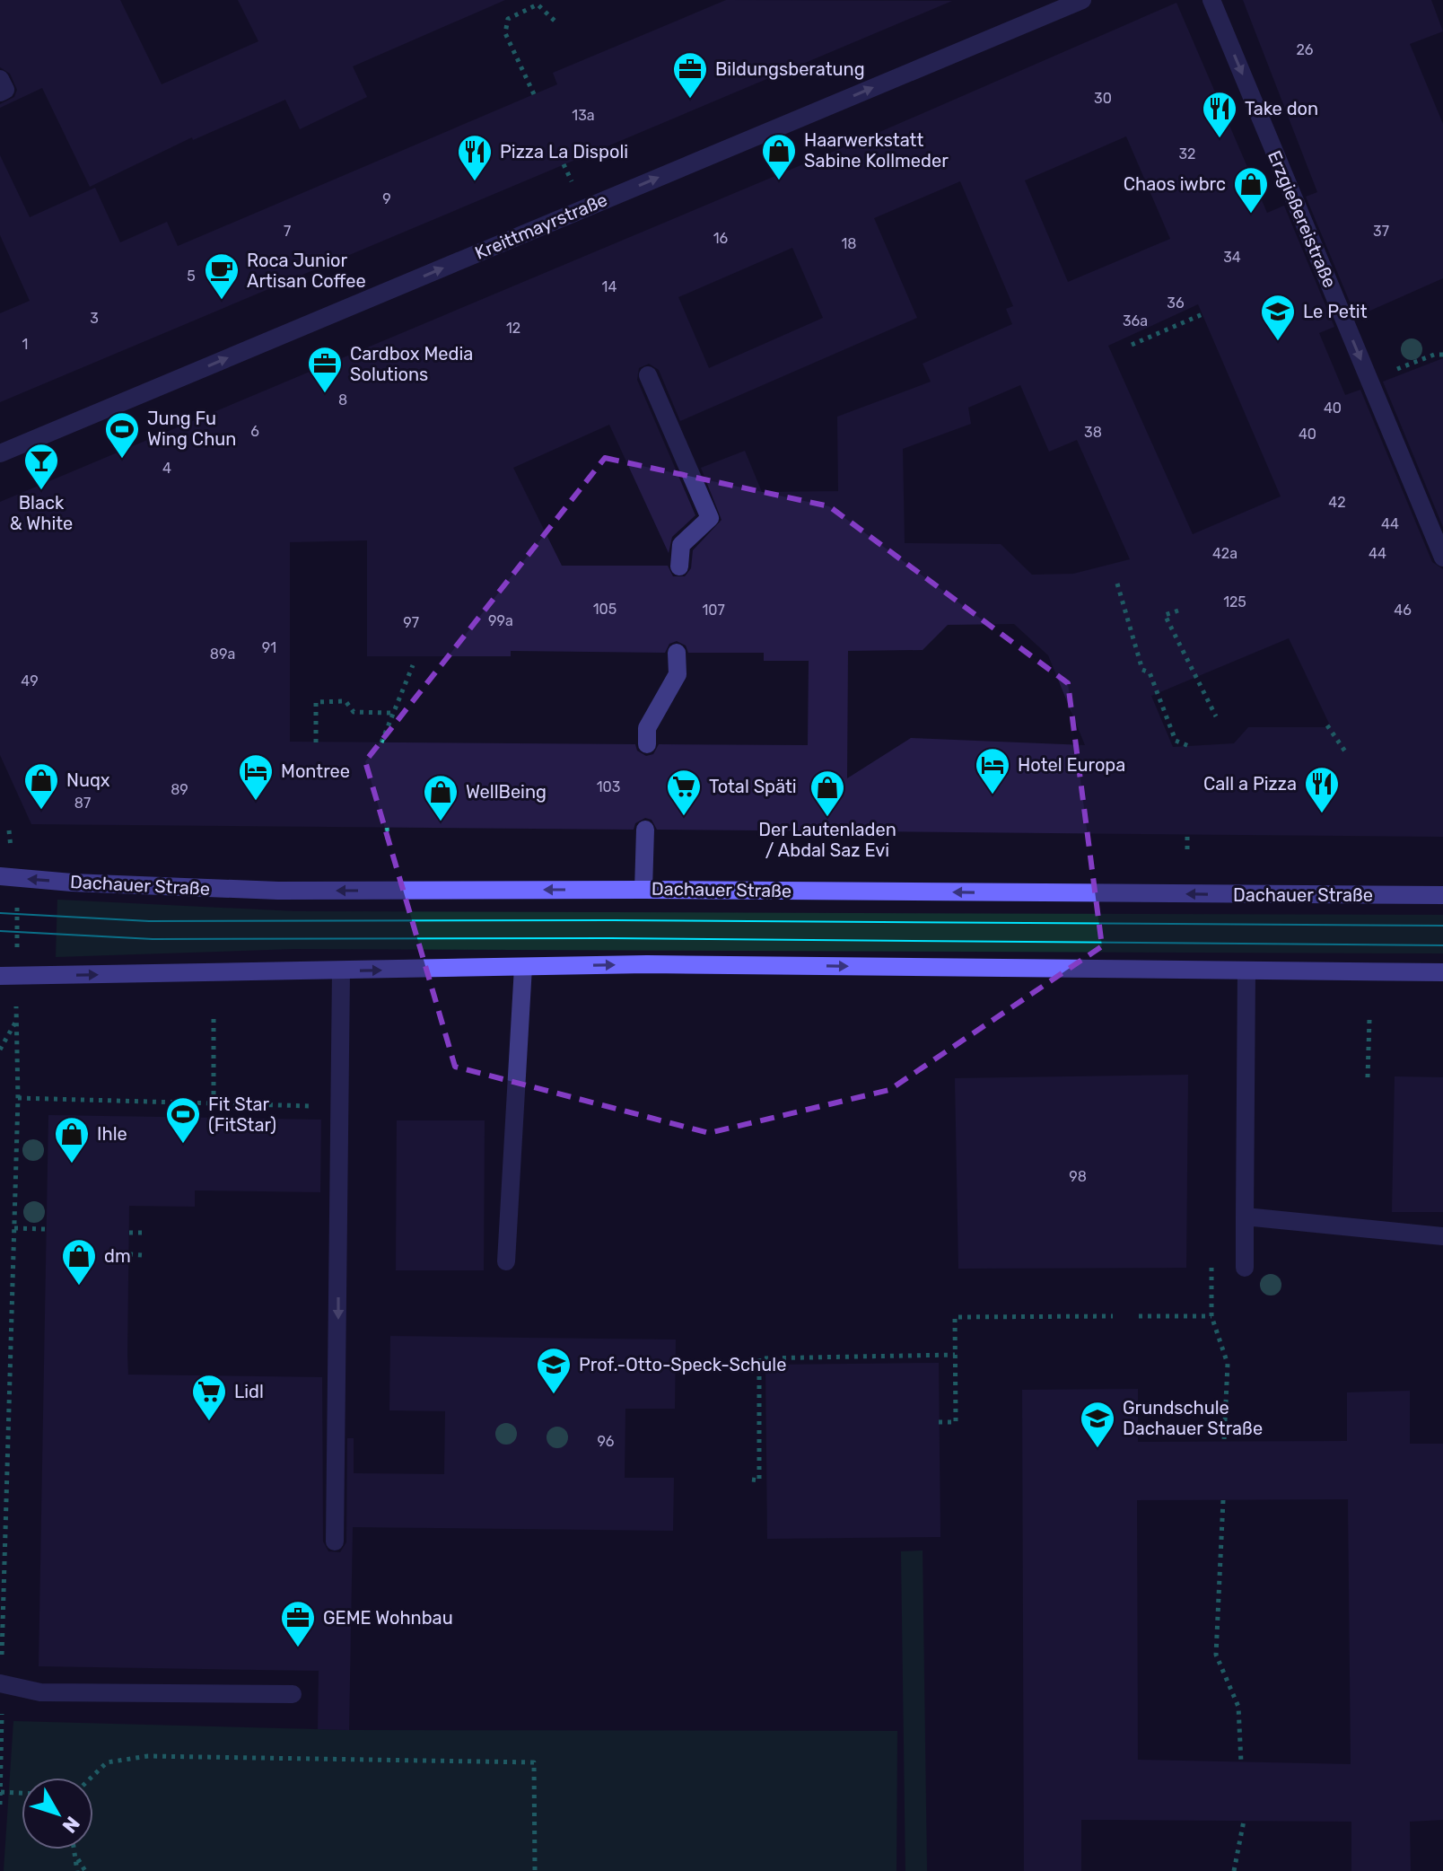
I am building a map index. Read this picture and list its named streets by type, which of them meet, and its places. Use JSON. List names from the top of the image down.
{
  "streets": {
    "main road": ["Dachauer Straße"],
    "street": ["Erzgießereistraße", "Kreittmayrstraße"]
  },
  "one_way": ["Erzgießereistraße", "Kreittmayrstraße"],
  "places": {
    "office": ["Bildungsberatung", "Cardbox Media Solutions", "GEME Wohnbau"],
    "restaurant": ["Take don", "Pizza La Dispoli", "Call a Pizza"],
    "shop": [
      "Haarwerkstatt Sabine Kollmeder",
      "Chaos iwbrc",
      "Nuqx",
      "Der Lautenladen / Abdal Saz Evi",
      "WellBeing",
      "Ihle",
      "dm"
    ],
    "cafe": ["Roca Junior Artisan Coffee"],
    "school or university": ["Le Petit", "Prof.-Otto-Speck-Schule", "Grundschule Dachauer Straße"],
    "sports": ["Jung Fu Wing Chun", "Fit Star (FitStar)"],
    "bar": ["Black & White"],
    "hotel": ["Hotel Europa", "Montree"],
    "supermarket": ["Total Späti", "Lidl"]
  },
  "house_numbers": [
    "26",
    "30",
    "13a",
    "32",
    "9",
    "7",
    "37",
    "16",
    "18",
    "34",
    "5",
    "14",
    "36",
    "3",
    "36a",
    "12",
    "1",
    "8",
    "40",
    "6",
    "38",
    "40",
    "4",
    "42",
    "44",
    "42a",
    "44",
    "125",
    "105",
    "107",
    "46",
    "99a",
    "97",
    "91",
    "89a",
    "49",
    "103",
    "89",
    "87",
    "98",
    "96"
  ],
  "north": "bottom right"
}
